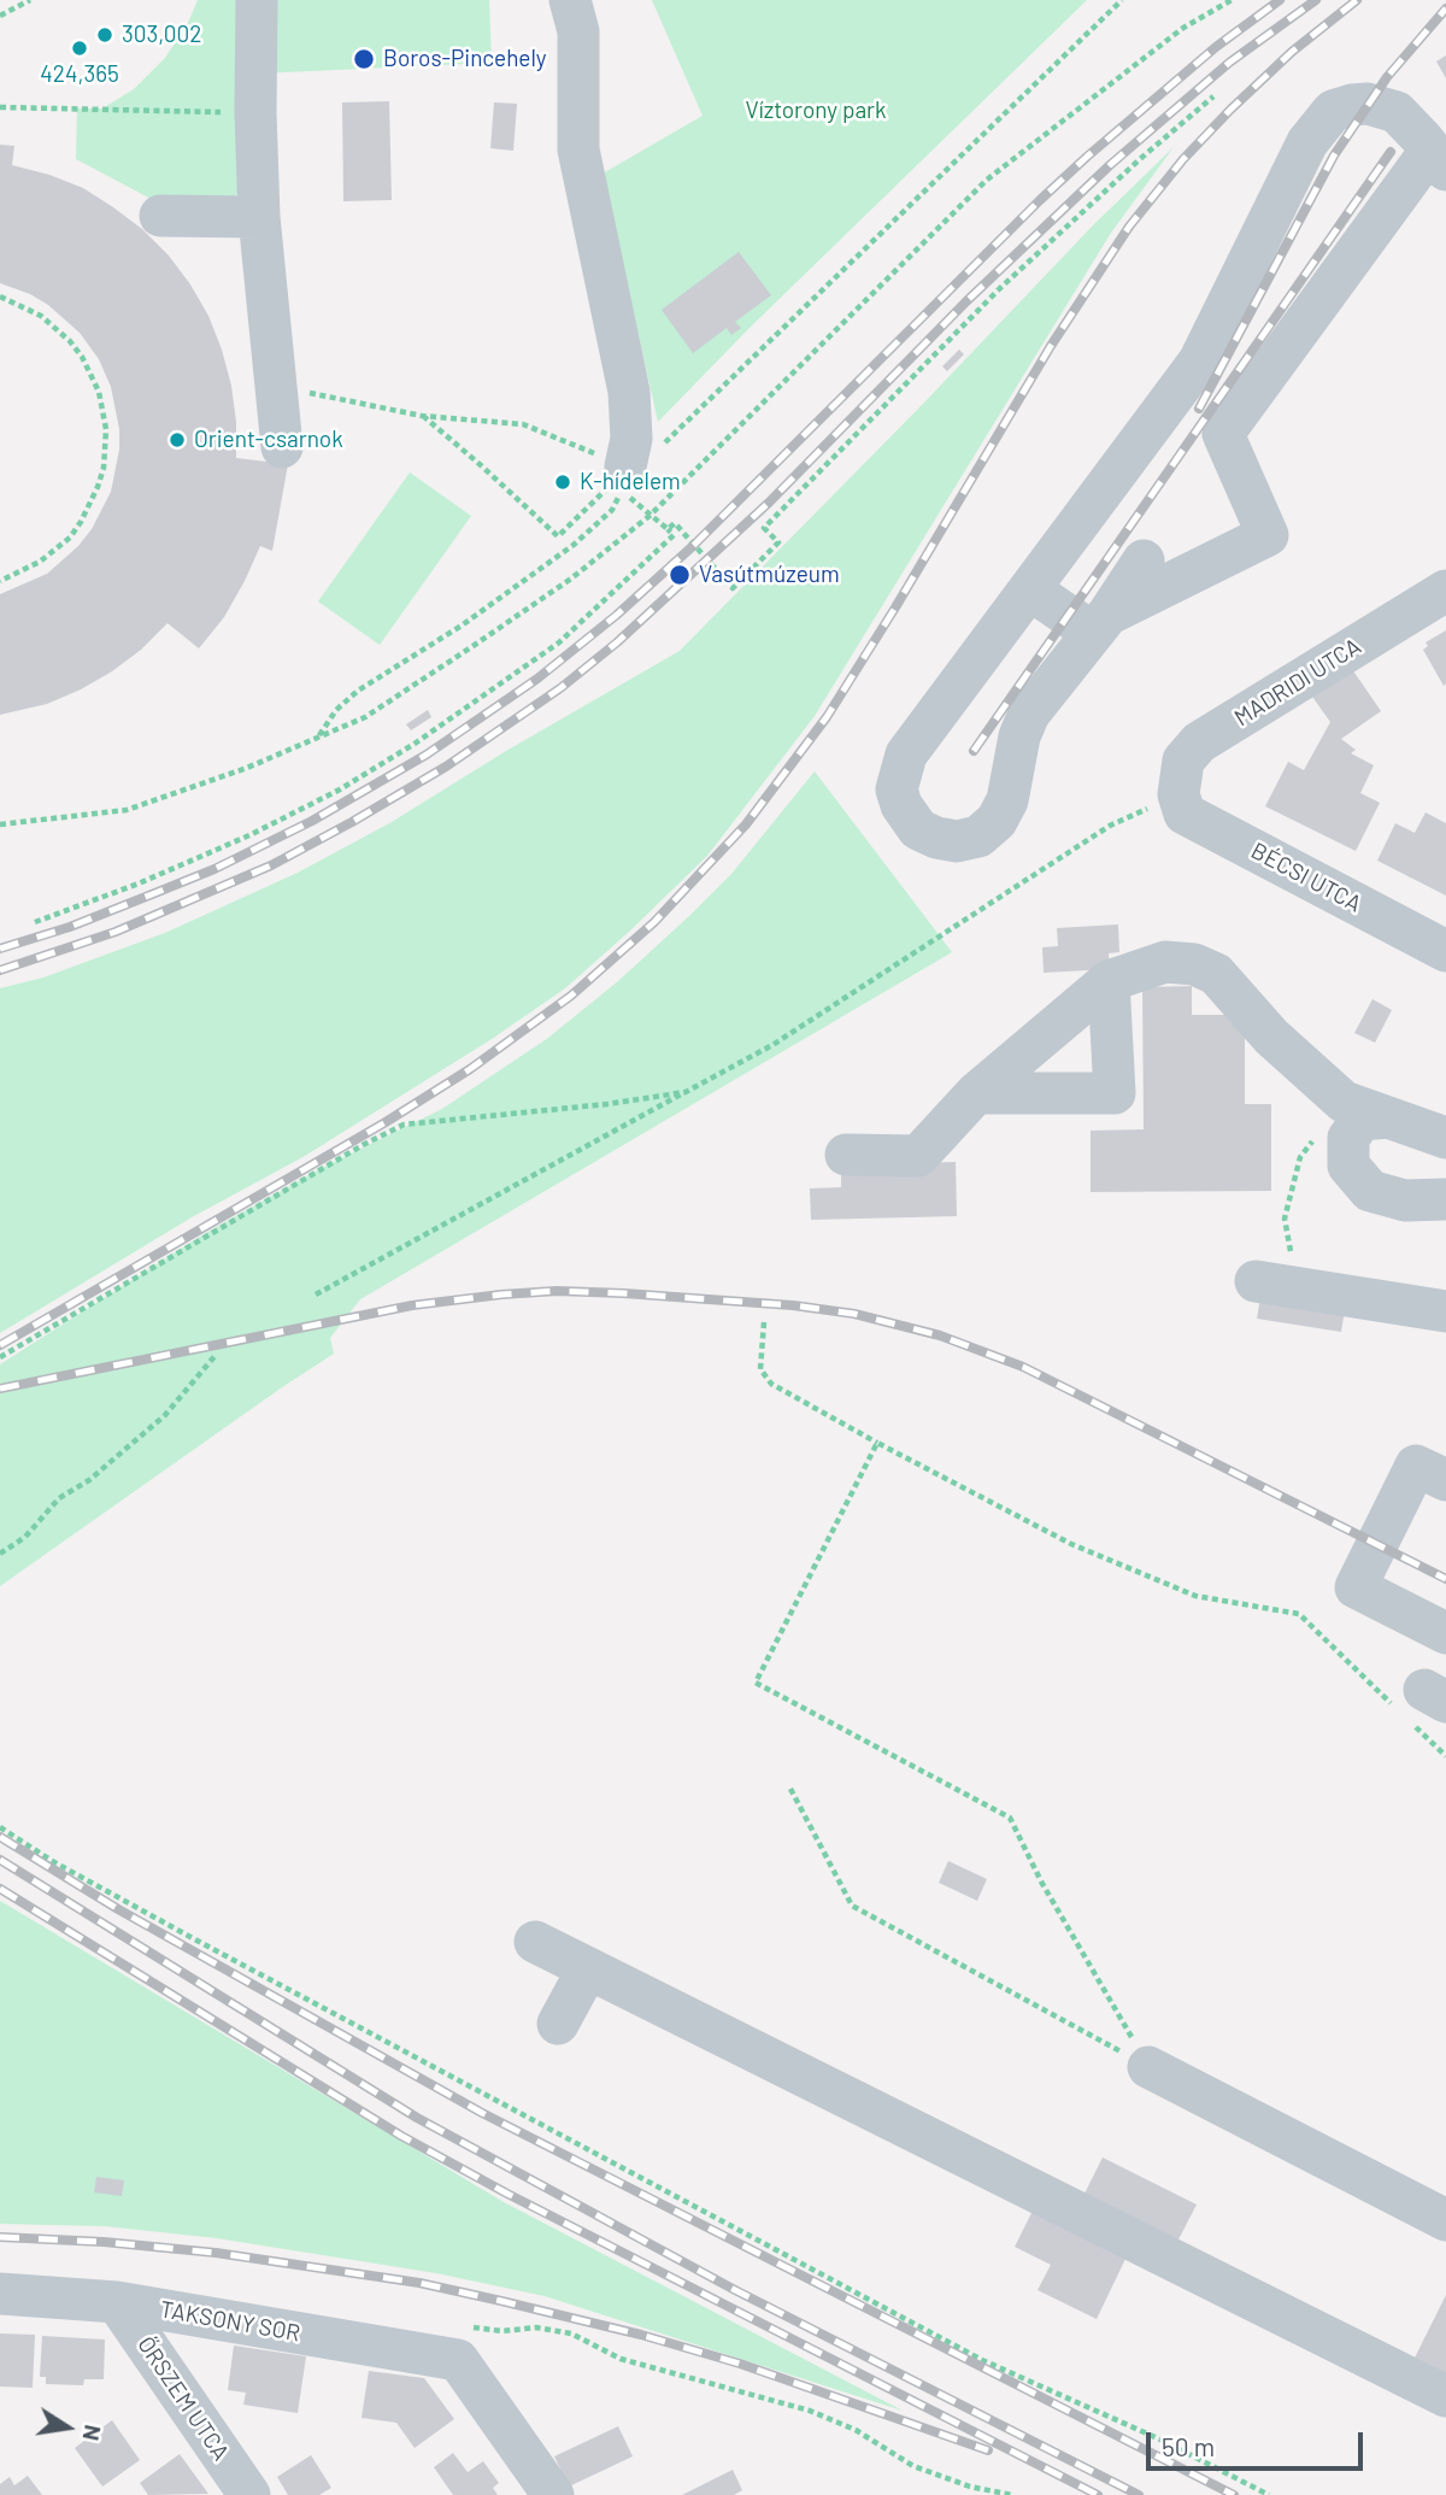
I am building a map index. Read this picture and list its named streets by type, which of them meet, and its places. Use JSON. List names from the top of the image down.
{
  "streets": {
    "street": [
      "MADRIDI UTCA",
      "BÉCSI UTCA",
      "TAKSONY SOR",
      "ŐRSZEM UTCA"
    ]
  },
  "crossings": [
    ["MADRIDI UTCA", "BÉCSI UTCA"],
    ["TAKSONY SOR", "ŐRSZEM UTCA"]
  ],
  "parks": ["Víztorony park"],
  "places": [
    "303,002",
    "424,365",
    "Boros-Pincehely",
    "Orient-csarnok",
    "K-hídelem",
    "Vasútmúzeum"
  ],
  "scale_bar": "50 m",
  "north": "right"
}
